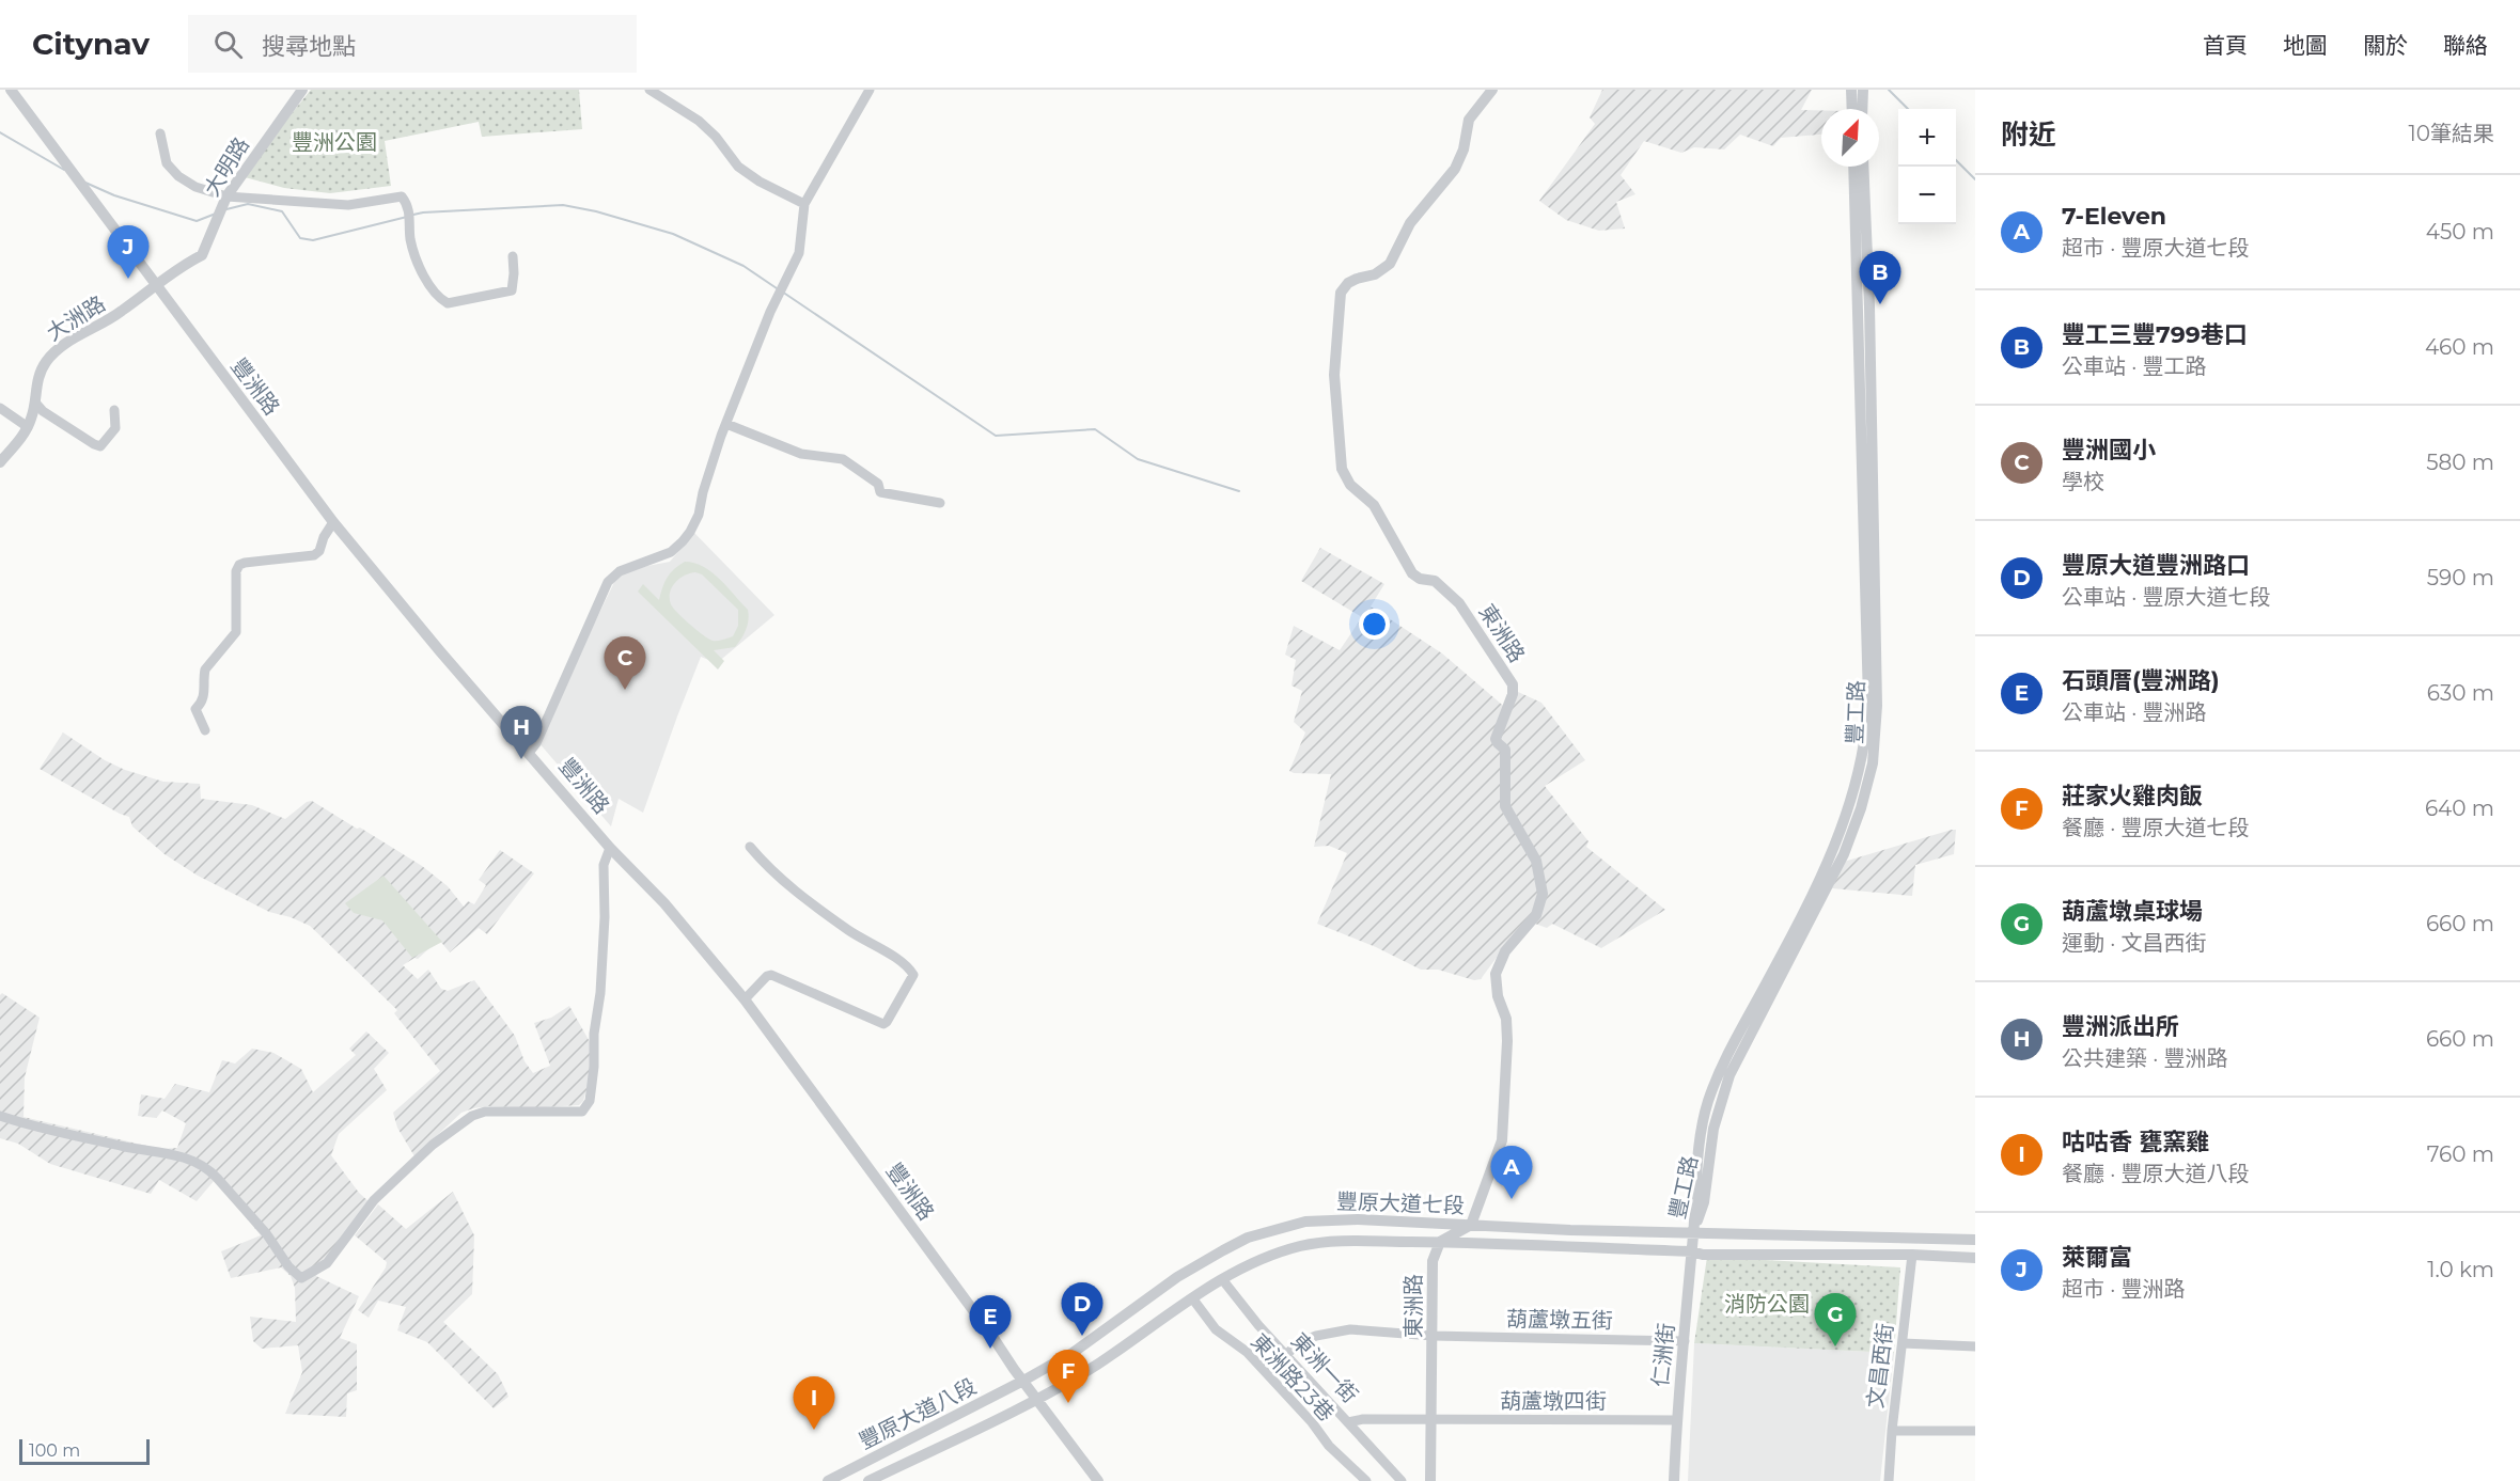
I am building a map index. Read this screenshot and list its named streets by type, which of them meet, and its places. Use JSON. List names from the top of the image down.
{
  "streets": {
    "street": [
      "大明路",
      "大洲路",
      "豐洲路",
      "東洲路",
      "豐工路",
      "豐原大道七段",
      "葫蘆墩五街",
      "仁洲街",
      "文昌西街",
      "東洲一街",
      "東洲路23巷",
      "葫蘆墩四街",
      "豐原大道八段"
    ]
  },
  "crossings": [
    ["大明路", "大洲路"],
    ["大明路", "豐洲路"],
    ["大洲路", "豐洲路"],
    ["豐洲路", "豐原大道七段"],
    ["豐洲路", "豐原大道八段"],
    ["東洲路", "豐原大道七段"],
    ["東洲路", "葫蘆墩五街"],
    ["東洲路", "葫蘆墩四街"],
    ["豐工路", "豐原大道七段"],
    ["豐工路", "仁洲街"],
    ["豐原大道七段", "仁洲街"],
    ["豐原大道七段", "文昌西街"],
    ["豐原大道七段", "東洲一街"],
    ["豐原大道七段", "東洲路23巷"],
    ["豐原大道七段", "豐原大道八段"],
    ["葫蘆墩五街", "仁洲街"],
    ["葫蘆墩五街", "東洲一街"],
    ["仁洲街", "葫蘆墩四街"],
    ["東洲一街", "葫蘆墩四街"]
  ],
  "parks": ["豐洲公園", "消防公園"],
  "scale_bar": "100 m",
  "north": "top right",
  "page": {
    "header": "Citynav",
    "search": "搜尋地點",
    "nav": [
      "首頁",
      "地圖",
      "關於",
      "聯絡"
    ],
    "heading": ["附近", "10筆結果"],
    "map_buttons": ["+", "−"],
    "list": [
      {
        "mark": "A",
        "name": "7-Eleven",
        "note": "超市 · 豐原大道七段",
        "value": "450 m"
      },
      {
        "mark": "B",
        "name": "豐工三豐799巷口",
        "note": "公車站 · 豐工路",
        "value": "460 m"
      },
      {
        "mark": "C",
        "name": "豐洲國小",
        "note": "學校",
        "value": "580 m"
      },
      {
        "mark": "D",
        "name": "豐原大道豐洲路口",
        "note": "公車站 · 豐原大道七段",
        "value": "590 m"
      },
      {
        "mark": "E",
        "name": "石頭厝(豐洲路)",
        "note": "公車站 · 豐洲路",
        "value": "630 m"
      },
      {
        "mark": "F",
        "name": "莊家火雞肉飯",
        "note": "餐廳 · 豐原大道七段",
        "value": "640 m"
      },
      {
        "mark": "G",
        "name": "葫蘆墩桌球場",
        "note": "運動 · 文昌西街",
        "value": "660 m"
      },
      {
        "mark": "H",
        "name": "豐洲派出所",
        "note": "公共建築 · 豐洲路",
        "value": "660 m"
      },
      {
        "mark": "I",
        "name": "咕咕香 甕窯雞",
        "note": "餐廳 · 豐原大道八段",
        "value": "760 m"
      },
      {
        "mark": "J",
        "name": "萊爾富",
        "note": "超市 · 豐洲路",
        "value": "1.0 km"
      }
    ],
    "pins": [
      "J",
      "B",
      "C",
      "H",
      "A",
      "D",
      "G",
      "E",
      "F",
      "I"
    ],
    "scale": "100 m"
  }
}
